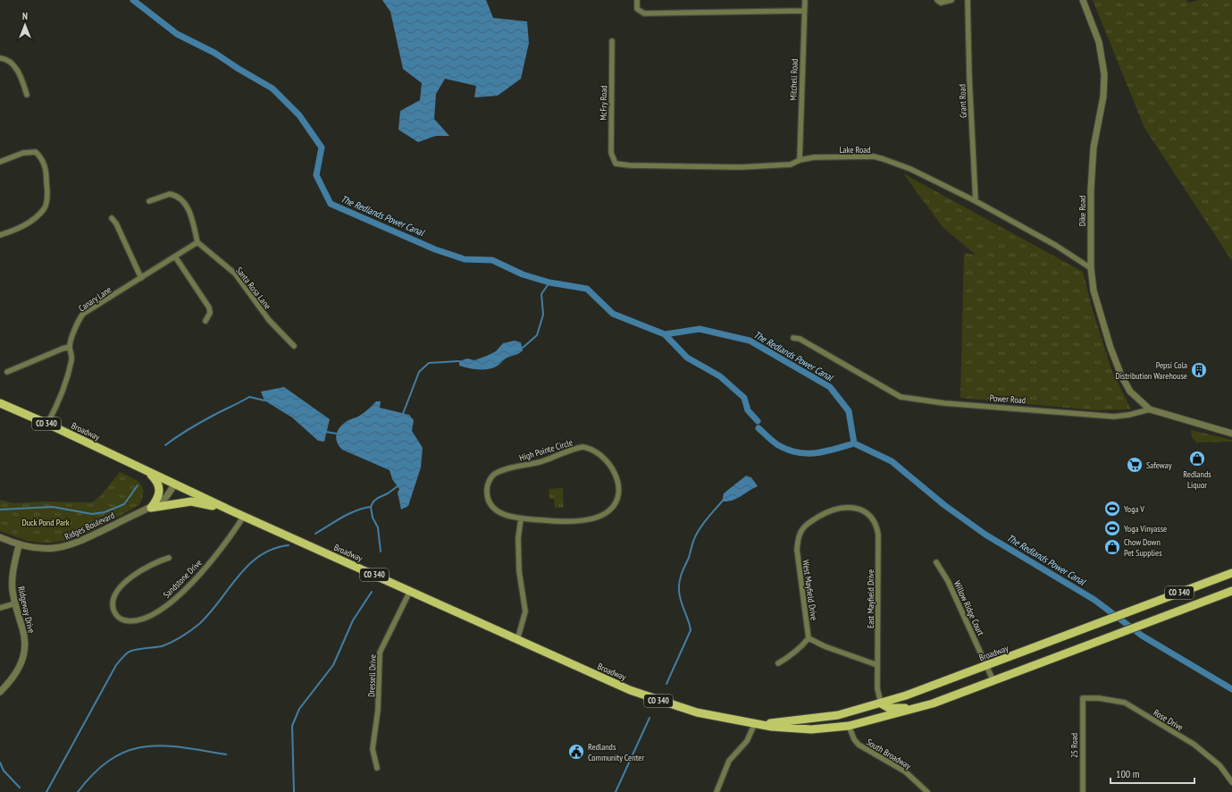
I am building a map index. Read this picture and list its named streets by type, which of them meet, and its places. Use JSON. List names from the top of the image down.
{
  "streets": {
    "main road": ["CO 340", "Broadway"],
    "street": [
      "Mitchell Road",
      "Grant Road",
      "McFry Road",
      "Lake Road",
      "Dike Road",
      "Santa Rosa Lane",
      "Canary Lane",
      "Power Road",
      "High Pointe Circle",
      "Ridges Boulevard",
      "Sandstone Drive",
      "West Mayfield Drive",
      "East Mayfield Drive",
      "Willow Ridge Court",
      "Ridgeway Drive",
      "Dressell Drive",
      "Rose Drive",
      "25 Road",
      "South Broadway"
    ]
  },
  "crossings": [
    ["Mitchell Road", "Lake Road"],
    ["Grant Road", "Lake Road"],
    ["McFry Road", "Lake Road"],
    ["Lake Road", "Dike Road"],
    ["Dike Road", "Power Road"],
    ["Santa Rosa Lane", "Canary Lane"],
    ["Canary Lane", "Broadway"],
    ["Broadway", "Ridges Boulevard"],
    ["Broadway", "Sandstone Drive"],
    ["Broadway", "East Mayfield Drive"],
    ["Broadway", "Willow Ridge Court"],
    ["Broadway", "Dressell Drive"],
    ["Broadway", "South Broadway"],
    ["Ridges Boulevard", "Ridgeway Drive"],
    ["West Mayfield Drive", "East Mayfield Drive"],
    ["Rose Drive", "25 Road"]
  ],
  "water": ["The Redlands Power Canal"],
  "parks": ["Duck Pond Park"],
  "places": {
    "building": ["Pepsi Cola Distribution Warehouse"],
    "shop": ["Redlands Liquor", "Chow Down Pet Supplies"],
    "supermarket": ["Safeway"],
    "sports": ["Yoga V", "Yoga Vinyasse"],
    "public building": ["Redlands Community Center"]
  },
  "scale_bar": "100 m",
  "north": "top"
}
